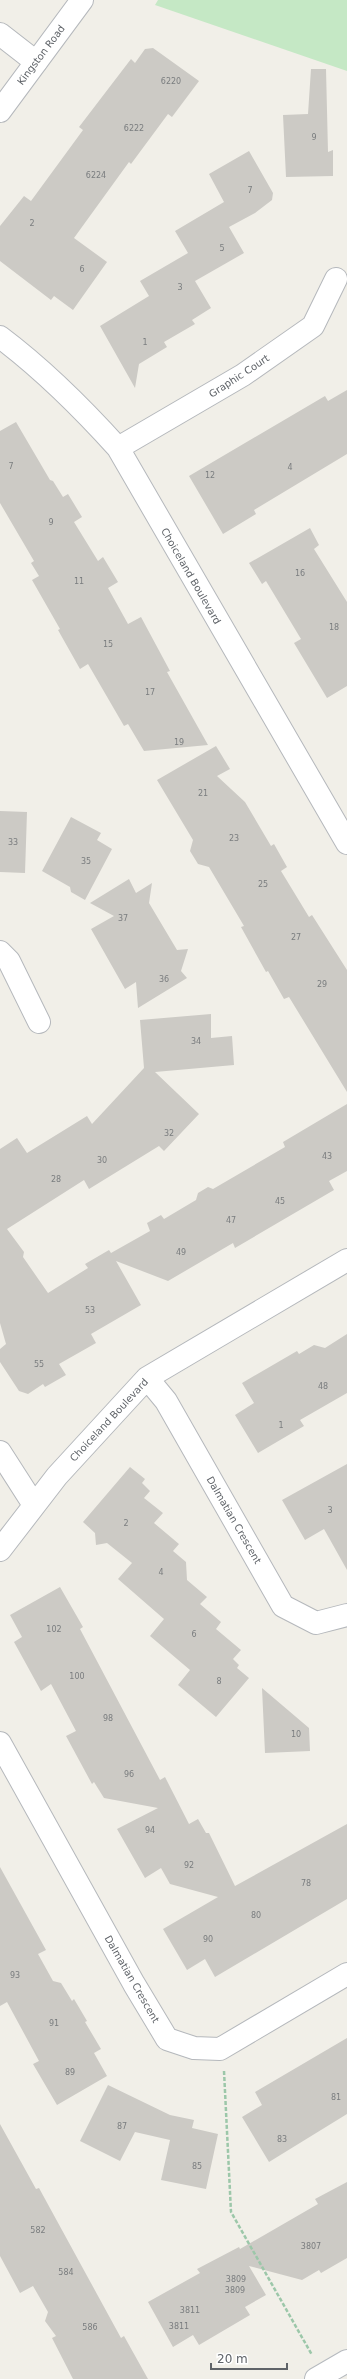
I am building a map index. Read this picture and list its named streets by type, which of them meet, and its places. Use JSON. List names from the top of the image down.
{
  "streets": {
    "street": [
      "Kingston Road",
      "Graphic Court",
      "Choiceland Boulevard",
      "Dalmatian Crescent"
    ]
  },
  "crossings": [
    ["Graphic Court", "Choiceland Boulevard"],
    ["Choiceland Boulevard", "Dalmatian Crescent"]
  ],
  "house_numbers": [
    "6220",
    "6222",
    "9",
    "6224",
    "7",
    "2",
    "5",
    "6",
    "3",
    "1",
    "7",
    "4",
    "12",
    "9",
    "16",
    "11",
    "18",
    "15",
    "17",
    "19",
    "21",
    "23",
    "33",
    "35",
    "25",
    "37",
    "27",
    "36",
    "29",
    "34",
    "32",
    "43",
    "30",
    "28",
    "45",
    "47",
    "49",
    "53",
    "55",
    "48",
    "1",
    "3",
    "2",
    "4",
    "102",
    "6",
    "100",
    "8",
    "98",
    "10",
    "96",
    "94",
    "92",
    "78",
    "80",
    "90",
    "93",
    "91",
    "89",
    "81",
    "87",
    "83",
    "85",
    "582",
    "3807",
    "584",
    "3809",
    "3809",
    "3811",
    "3811",
    "586"
  ],
  "scale_bar": "20 m"
}
